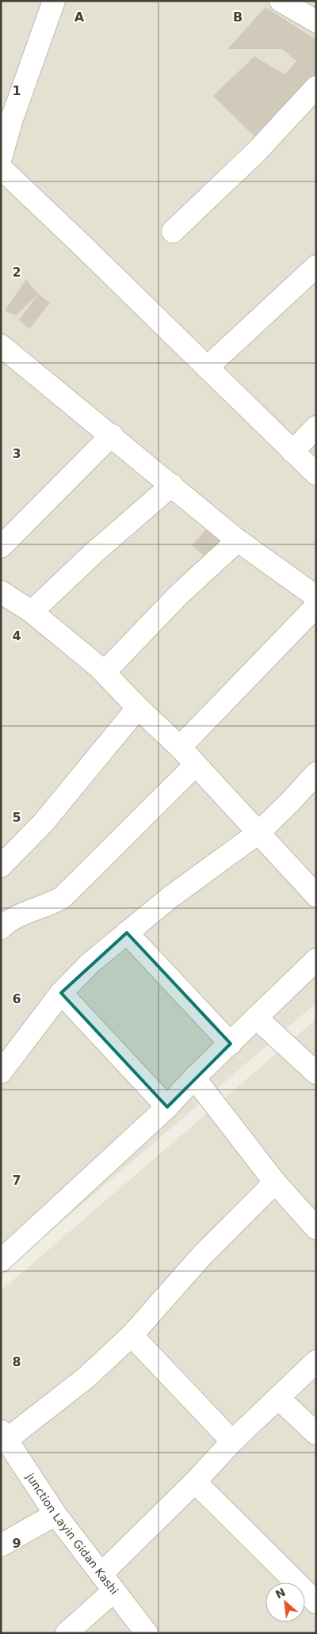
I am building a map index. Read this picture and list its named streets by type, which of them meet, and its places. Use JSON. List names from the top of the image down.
{
  "streets": {
    "street": ["junction Layin Gidan Kashi"]
  },
  "north": "top left",
  "grid": {
    "columns": ["A", "B"],
    "rows": [
      "1",
      "2",
      "3",
      "4",
      "5",
      "6",
      "7",
      "8",
      "9"
    ]
  }
}
